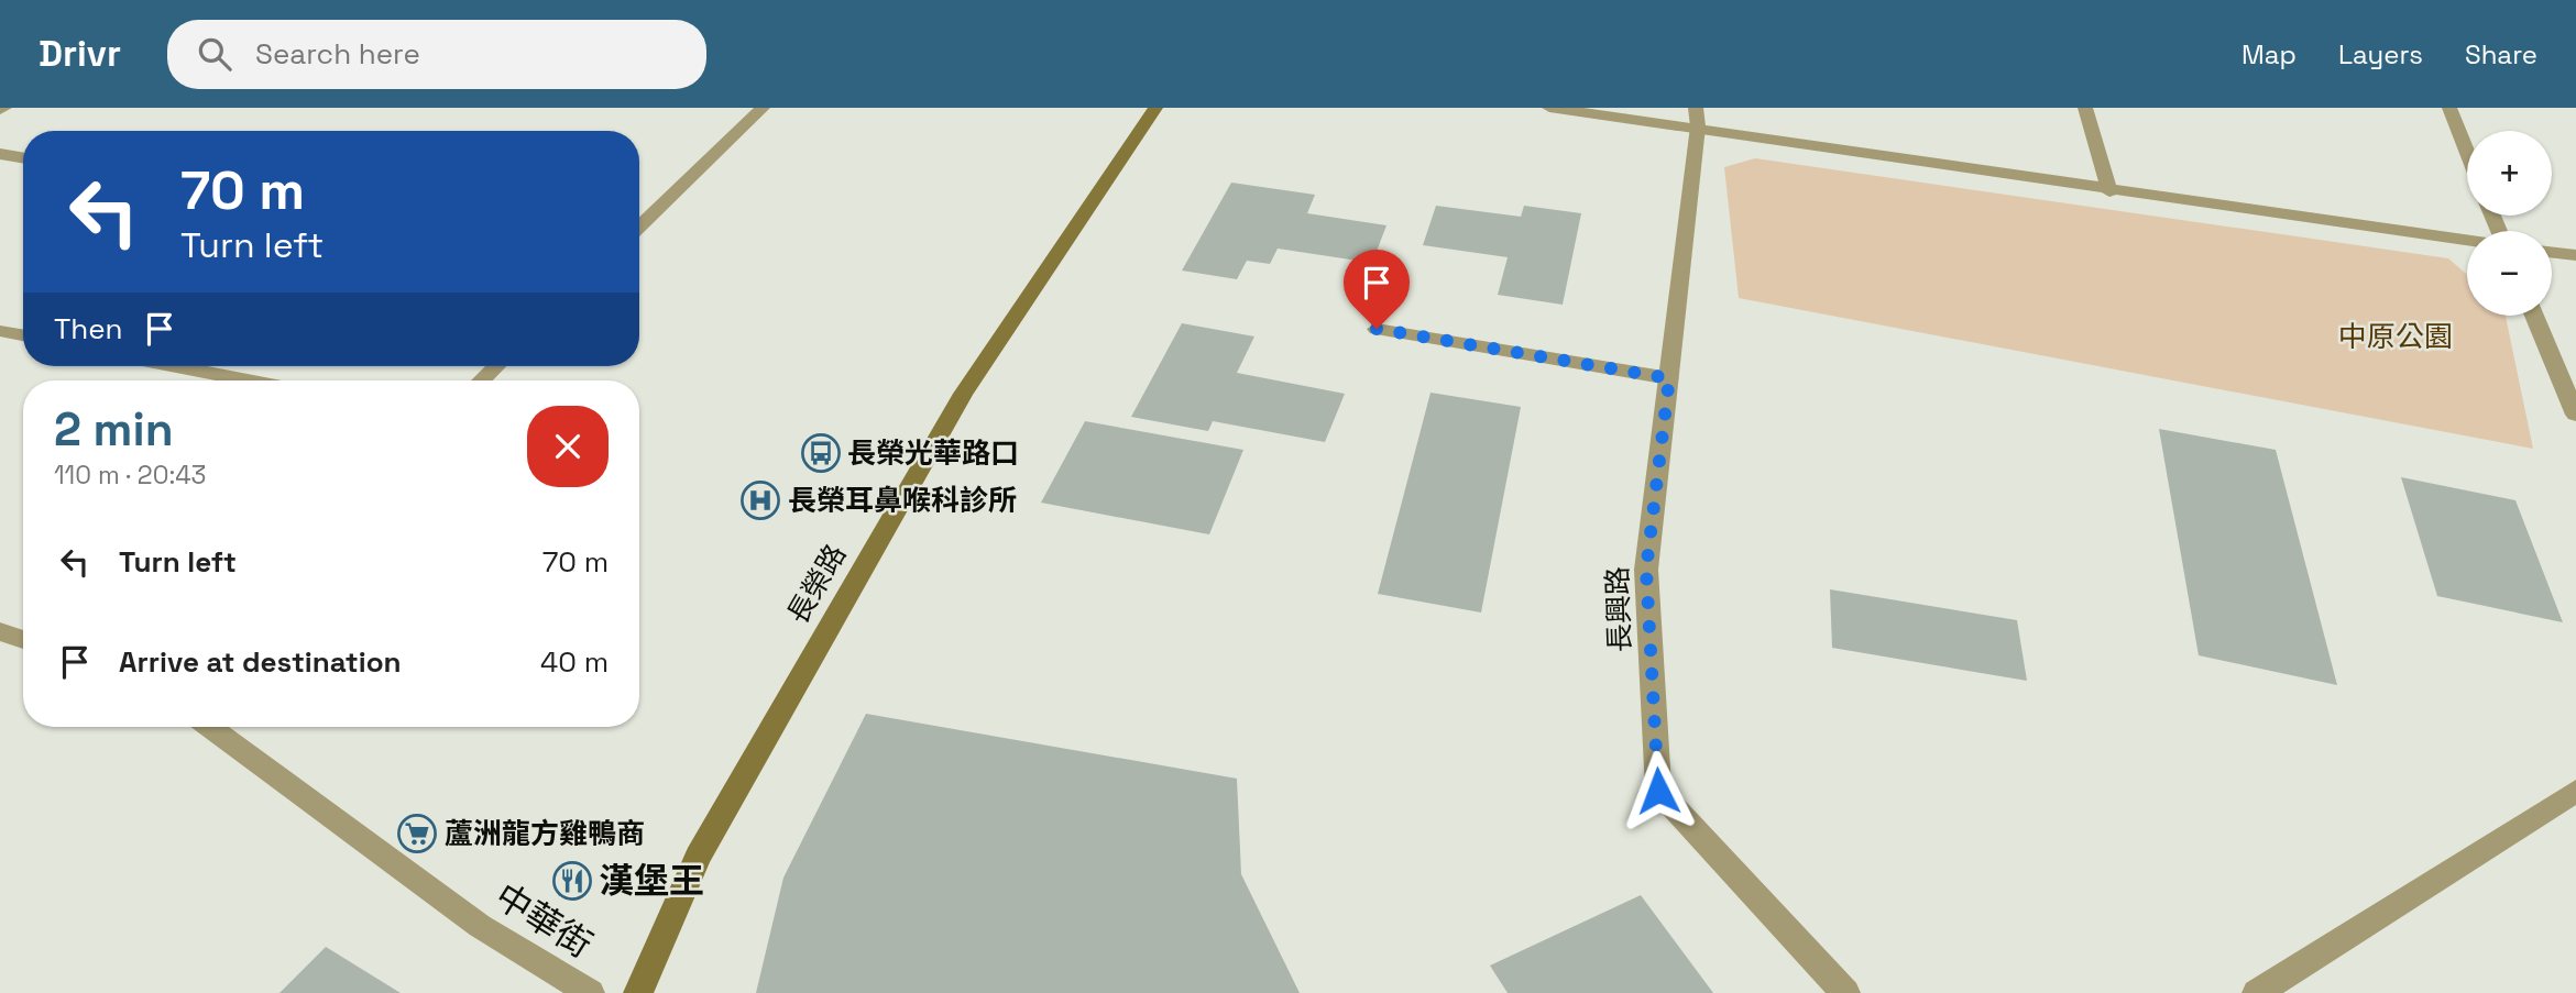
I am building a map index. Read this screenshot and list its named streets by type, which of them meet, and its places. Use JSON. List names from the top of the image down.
{
  "streets": {
    "street": ["長榮路", "長興路", "中華街"]
  },
  "parks": ["中原公園"],
  "places": {
    "bus stop": ["長榮光華路口"],
    "hospital": ["長榮耳鼻喉科診所"],
    "supermarket": ["蘆洲龍方雞鴨商"],
    "restaurant": ["漢堡王"]
  },
  "page": {
    "header": "Drivr",
    "search": "Search here",
    "nav": ["Map", "Layers", "Share"],
    "map_buttons": ["+", "−"],
    "turn": ["70 m", "Turn left"],
    "then": "Then",
    "heading": ["2 min", "110 m · 20:43"],
    "list": [
      {
        "name": "Turn left",
        "value": "70 m"
      },
      {
        "name": "Arrive at destination",
        "value": "40 m"
      }
    ]
  }
}
